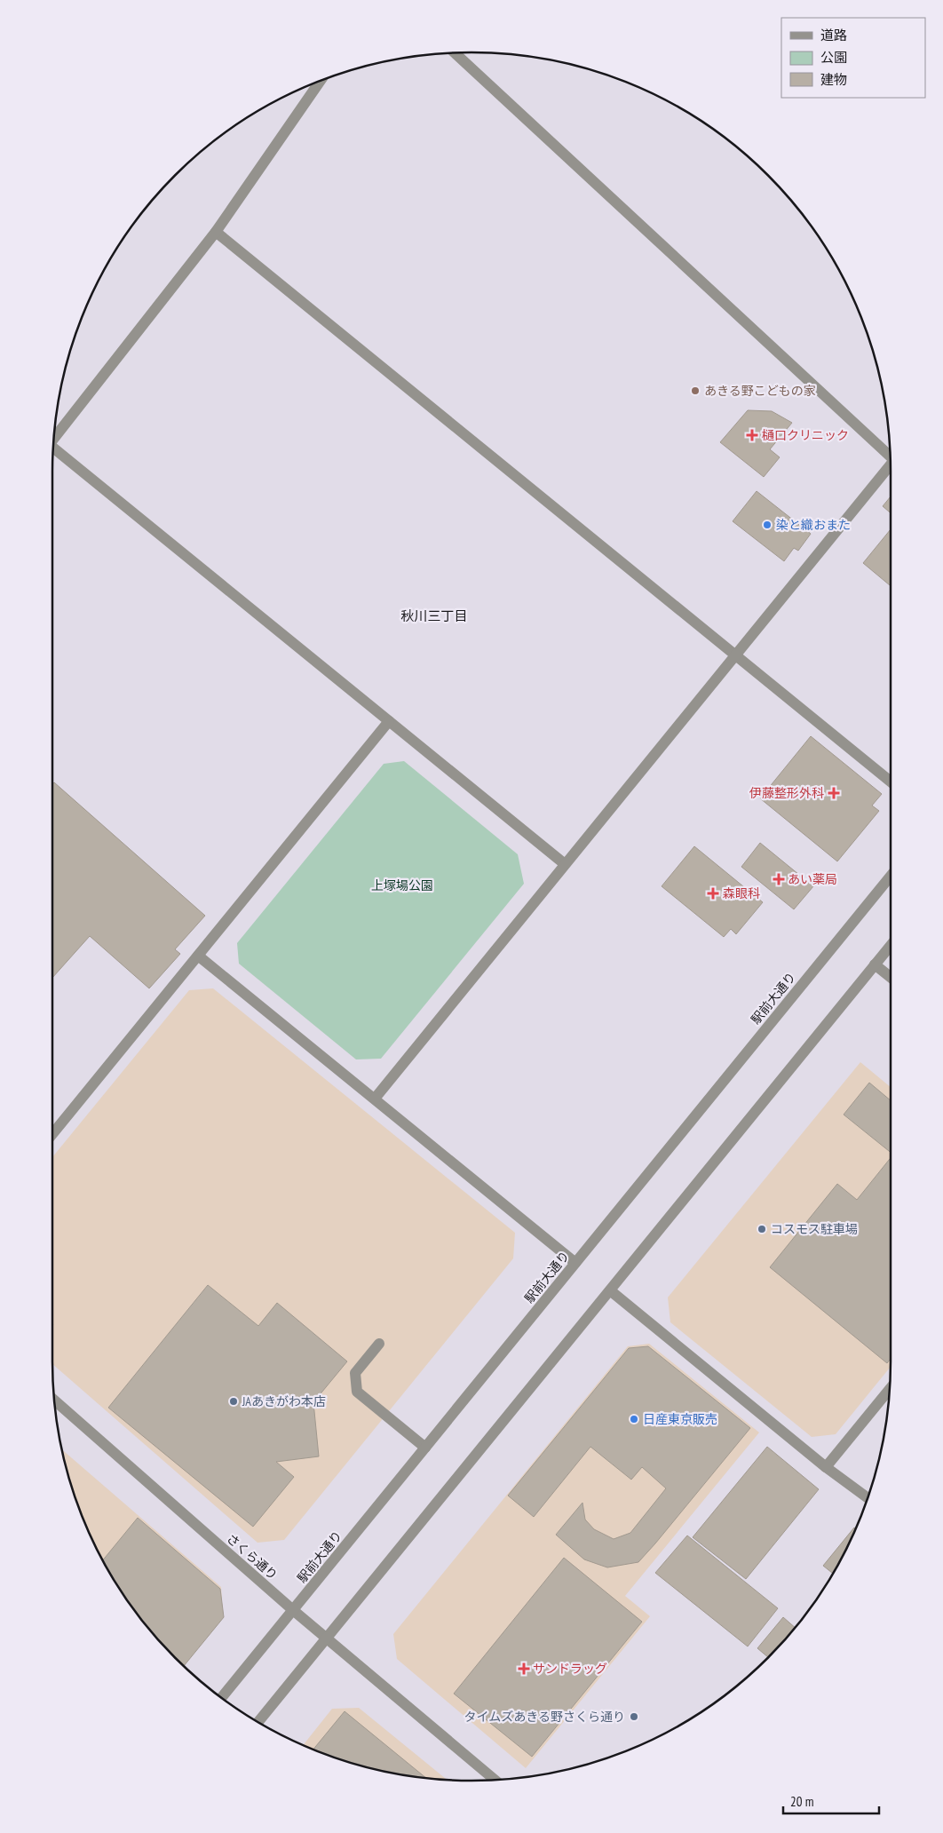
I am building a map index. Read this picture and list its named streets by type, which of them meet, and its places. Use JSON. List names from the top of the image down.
{
  "streets": {
    "street": ["駅前大通り", "さくら通り"]
  },
  "crossings": [
    ["駅前大通り", "さくら通り"]
  ],
  "districts": ["秋川三丁目"],
  "parks": ["上塚場公園"],
  "places": {
    "other": [
      "あきる野こどもの家",
      "染と織おまた",
      "コスモス駐車場",
      "JAあきがわ本店",
      "日産東京販売",
      "タイムズあきる野さくら通り"
    ],
    "health": [
      "樋口クリニック",
      "伊藤整形外科",
      "あい薬局",
      "森眼科",
      "サンドラッグ"
    ]
  },
  "legend": ["道路", "公園", "建物"],
  "scale_bar": "20 m"
}
